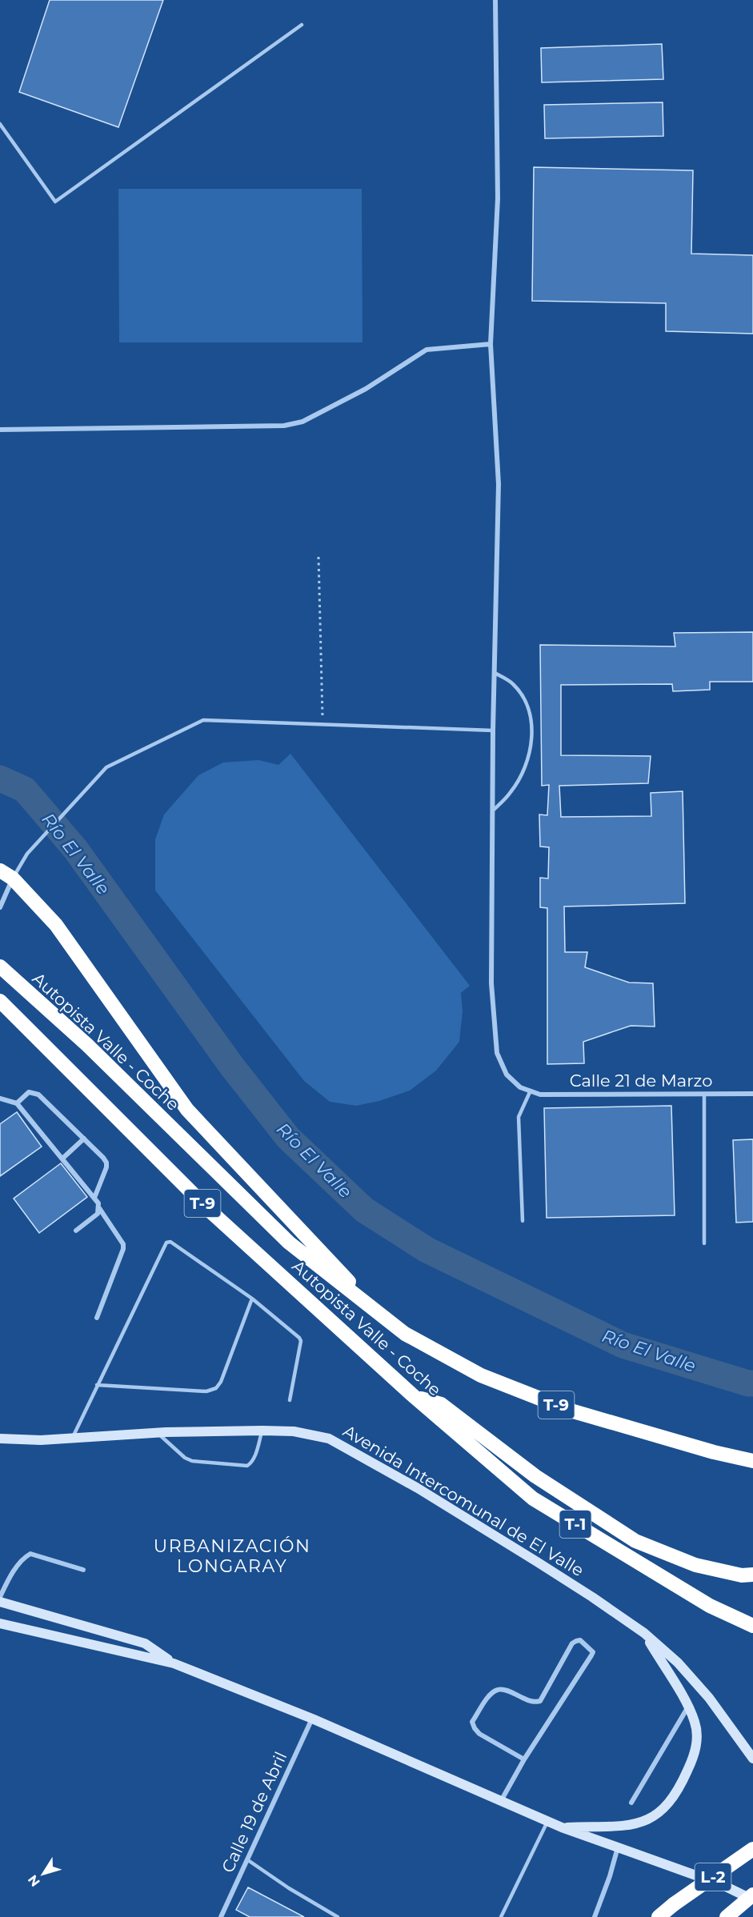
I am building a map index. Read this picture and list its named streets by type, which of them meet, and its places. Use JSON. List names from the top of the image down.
{
  "streets": {
    "highway": [
      "Autopista Valle - Coche",
      "T-9",
      "T-1",
      "L-2"
    ],
    "main road": ["Avenida Intercomunal de El Valle"],
    "street": ["Calle 21 de Marzo", "Calle 19 de Abril"]
  },
  "districts": ["URBANIZACIÓN LONGARAY"],
  "water": ["Río El Valle"],
  "north": "bottom left"
}
